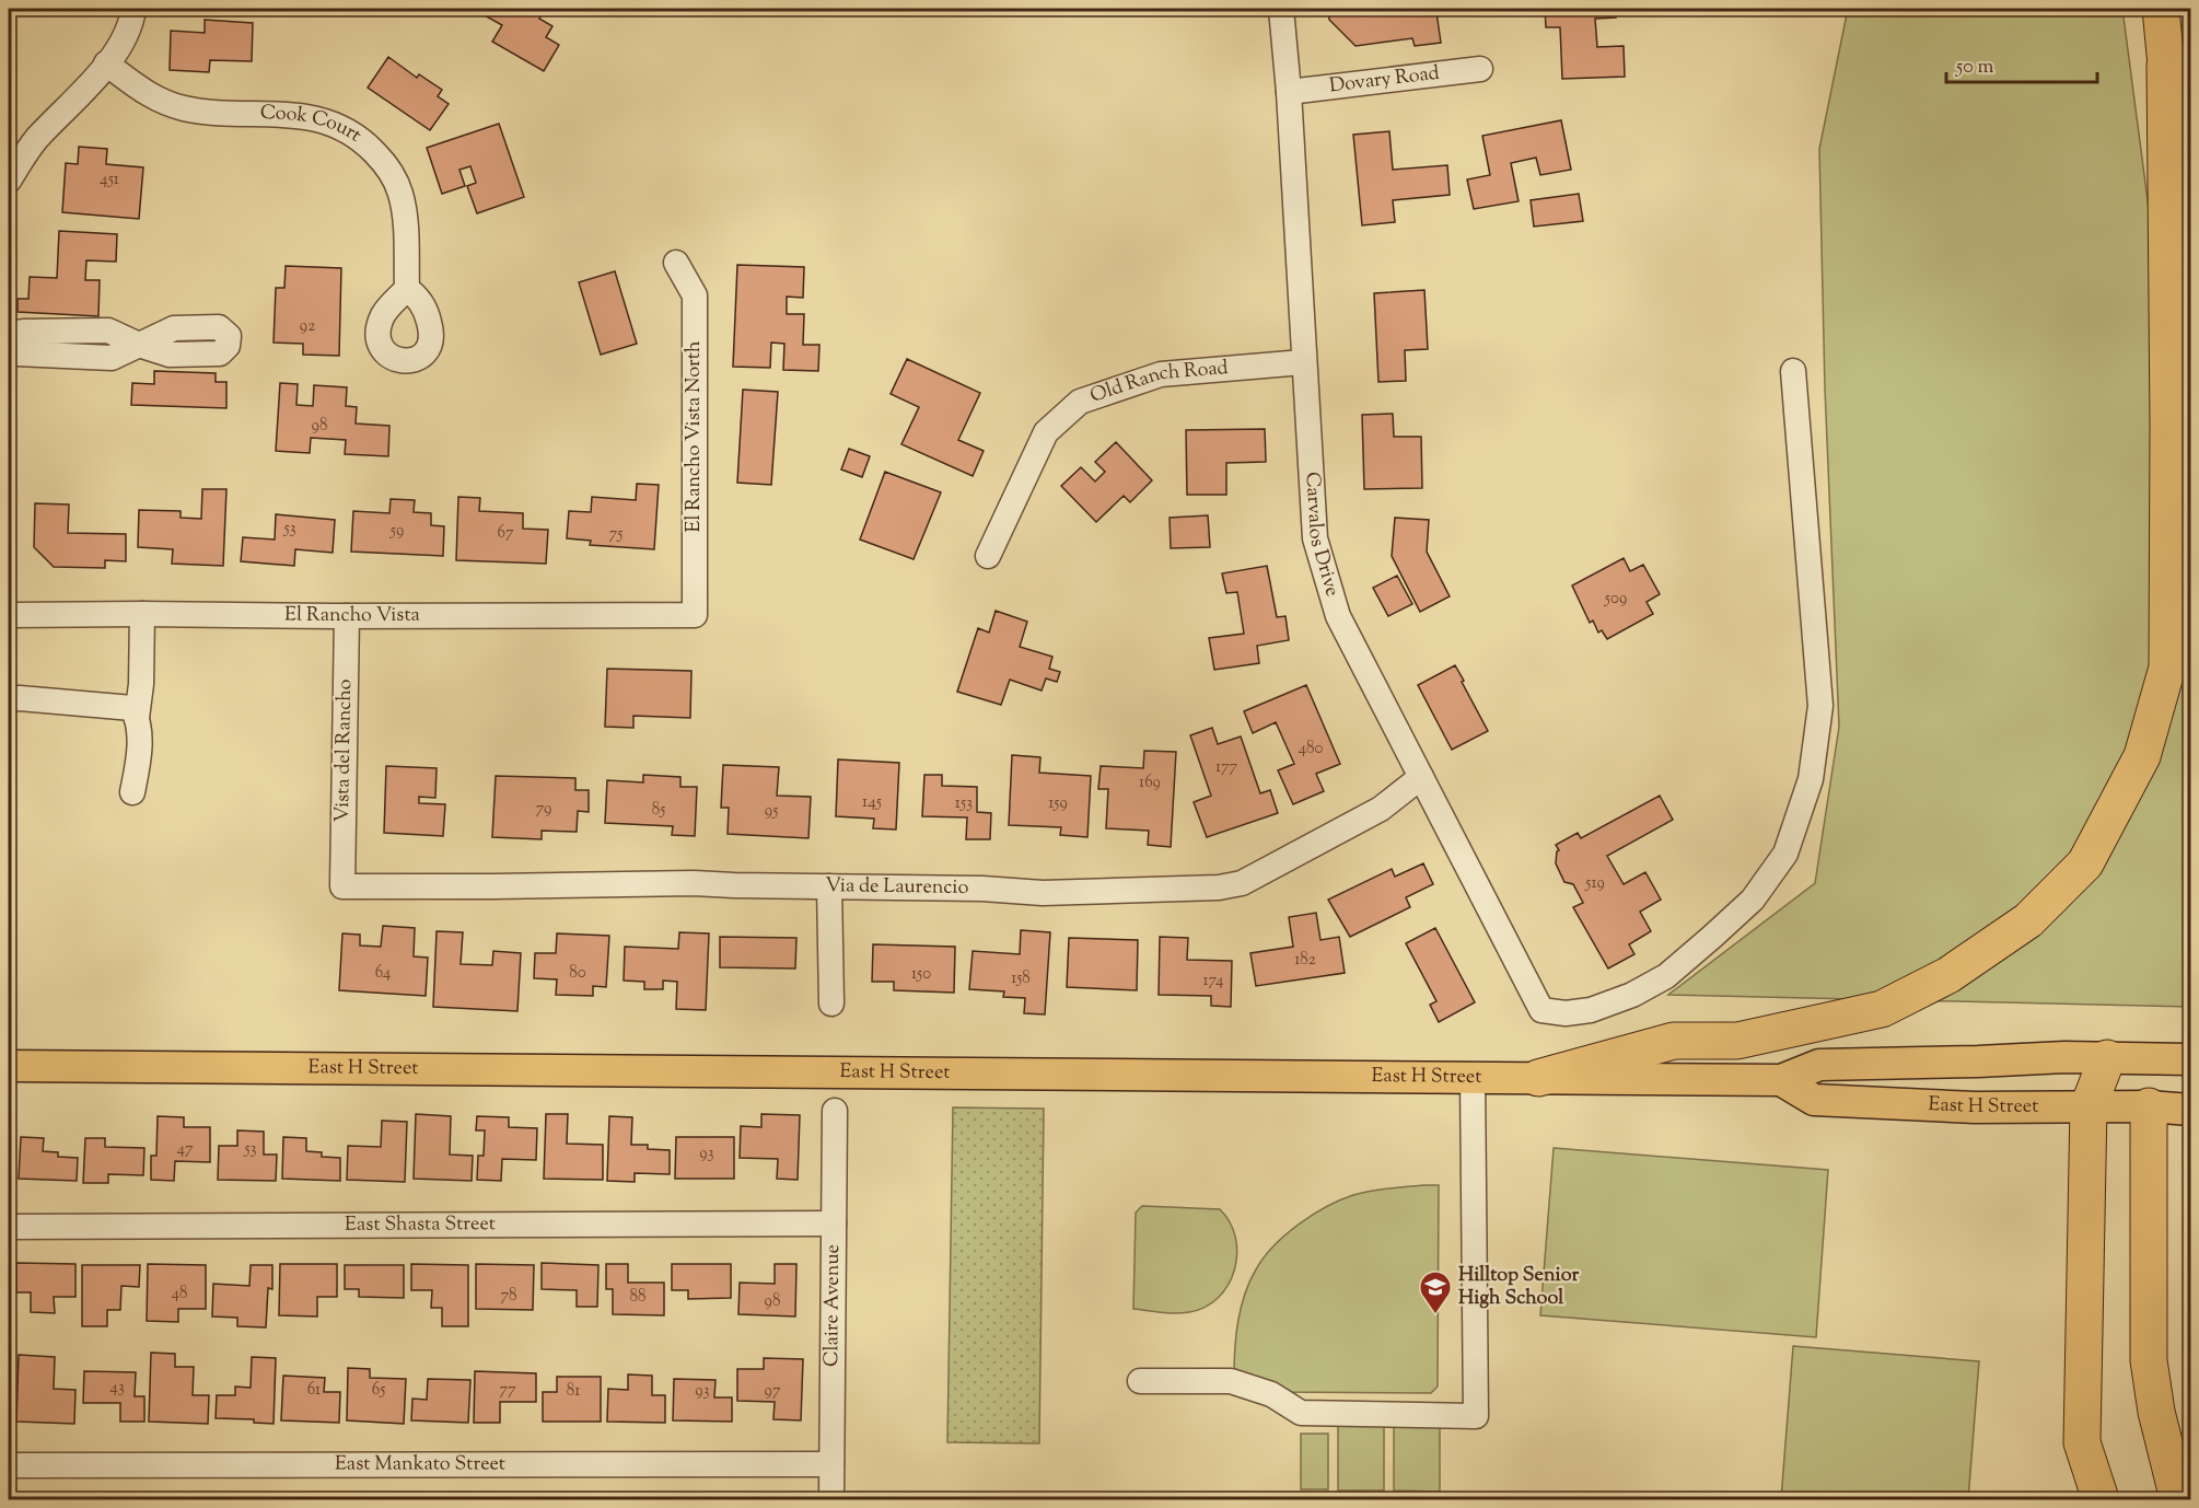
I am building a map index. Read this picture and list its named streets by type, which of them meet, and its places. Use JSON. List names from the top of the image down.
{
  "streets": {
    "main road": ["East H Street"],
    "street": [
      "Dovary Road",
      "Cook Court",
      "Old Ranch Road",
      "El Rancho Vista North",
      "Carvalos Drive",
      "El Rancho Vista",
      "Vista del Rancho",
      "Via de Laurencio",
      "East Shasta Street",
      "Claire Avenue",
      "East Mankato Street"
    ]
  },
  "crossings": [
    ["Dovary Road", "Carvalos Drive"],
    ["Old Ranch Road", "Carvalos Drive"],
    ["El Rancho Vista North", "El Rancho Vista"],
    ["Carvalos Drive", "Via de Laurencio"],
    ["El Rancho Vista", "Vista del Rancho"],
    ["Vista del Rancho", "Via de Laurencio"],
    ["East Shasta Street", "Claire Avenue"],
    ["Claire Avenue", "East Mankato Street"]
  ],
  "places": {
    "school or university": ["Hilltop Senior High School"]
  },
  "house_numbers": [
    "451",
    "92",
    "98",
    "53",
    "59",
    "67",
    "75",
    "509",
    "480",
    "177",
    "169",
    "145",
    "153",
    "159",
    "79",
    "85",
    "95",
    "519",
    "182",
    "64",
    "80",
    "150",
    "158",
    "174",
    "47",
    "53",
    "93",
    "48",
    "78",
    "88",
    "98",
    "43",
    "61",
    "65",
    "77",
    "81",
    "93",
    "97"
  ],
  "scale_bar": "50 m"
}
